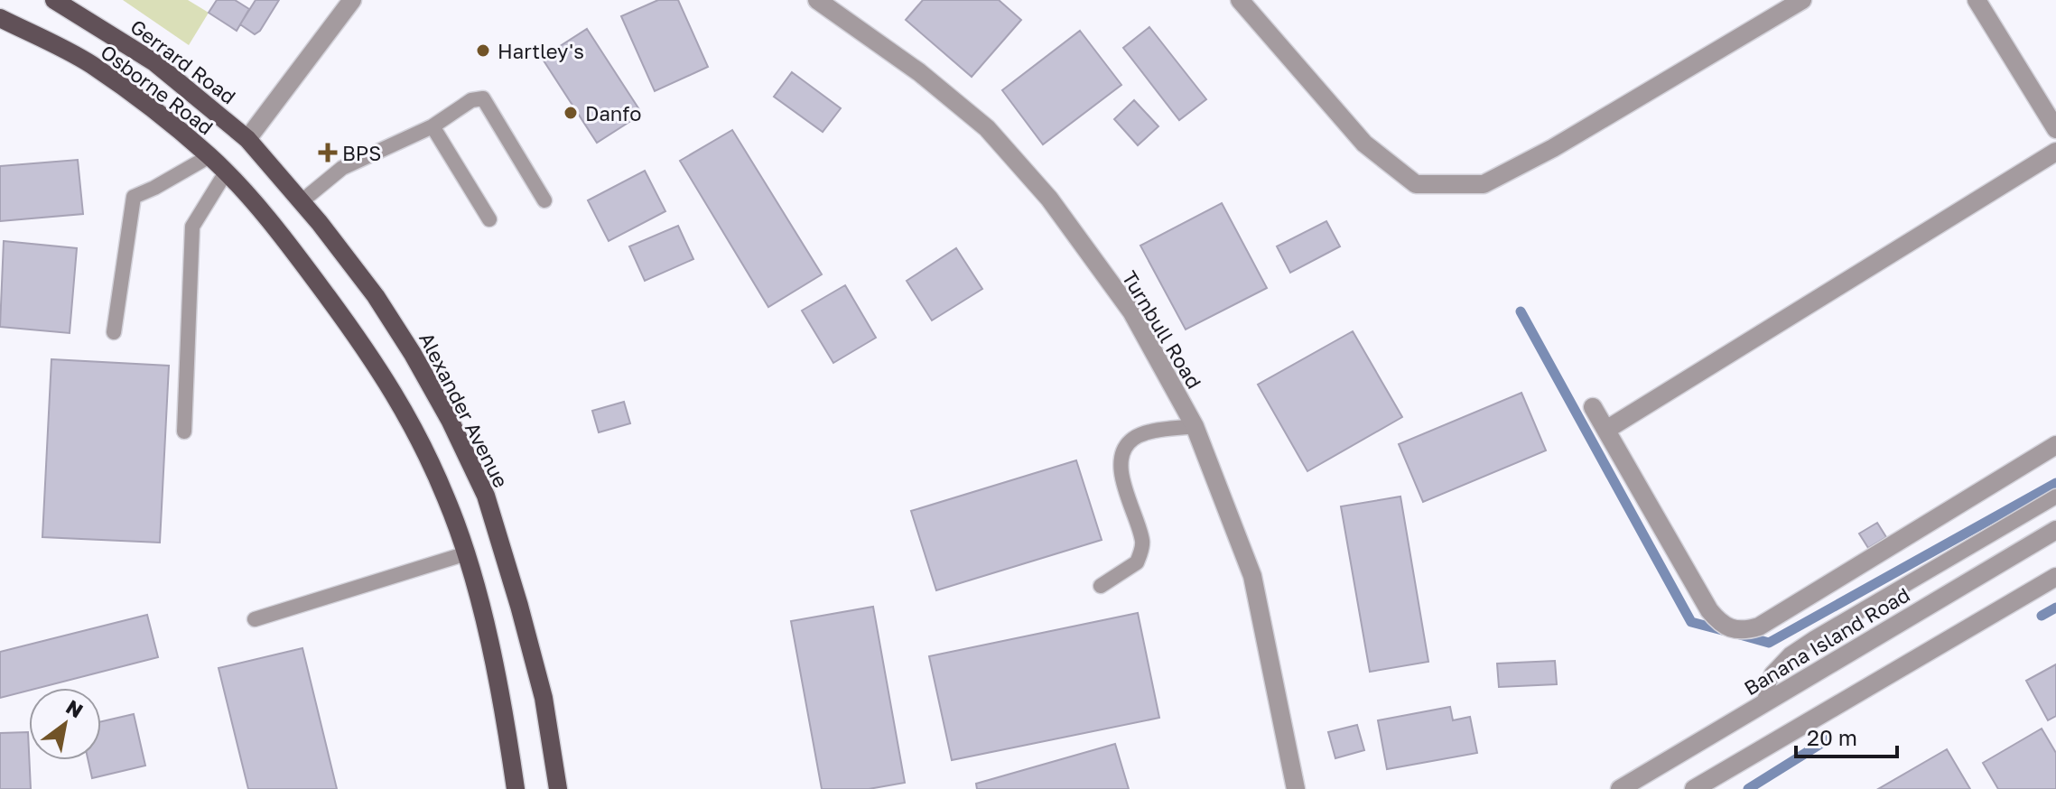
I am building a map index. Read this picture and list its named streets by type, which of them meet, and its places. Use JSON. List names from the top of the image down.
{
  "streets": {
    "main road": ["Gerrard Road", "Osborne Road", "Alexander Avenue"],
    "street": ["Turnbull Road", "Banana Island Road"]
  },
  "crossings": [
    ["Gerrard Road", "Alexander Avenue"]
  ],
  "places": {
    "other": ["Hartley's", "Danfo"],
    "health": ["BPS"]
  },
  "scale_bar": "20 m",
  "north": "top right"
}
